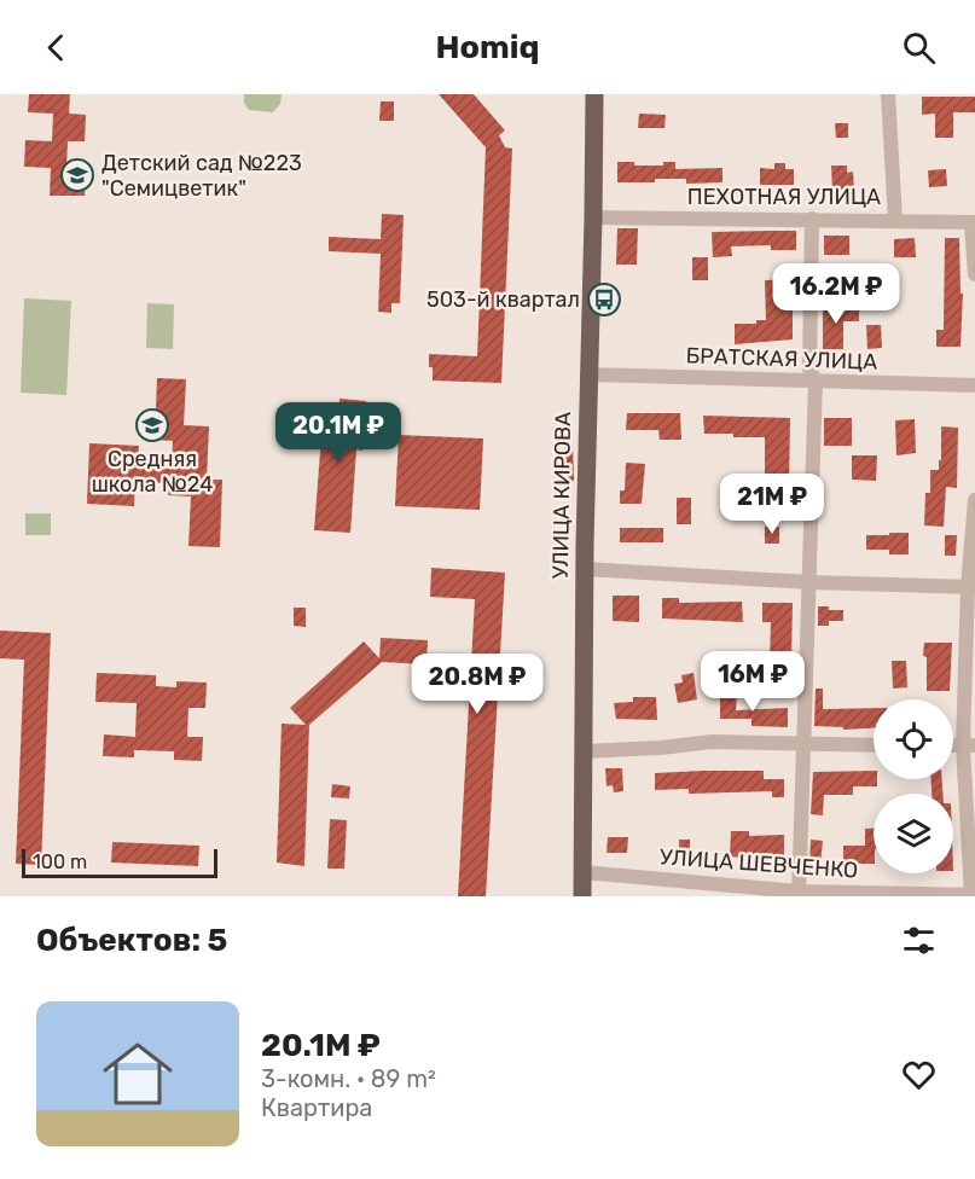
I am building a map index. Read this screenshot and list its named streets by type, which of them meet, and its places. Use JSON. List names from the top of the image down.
{
  "streets": {
    "main road": ["УЛИЦА КИРОВА"],
    "street": ["ПЕХОТНАЯ УЛИЦА", "БРАТСКАЯ УЛИЦА", "УЛИЦА ШЕВЧЕНКО"]
  },
  "crossings": [
    ["ПЕХОТНАЯ УЛИЦА", "УЛИЦА КИРОВА"],
    ["БРАТСКАЯ УЛИЦА", "УЛИЦА КИРОВА"],
    ["УЛИЦА КИРОВА", "УЛИЦА ШЕВЧЕНКО"]
  ],
  "places": {
    "school or university": ["Детский сад №223 \"Семицветик\"", "Средняя школа №24"],
    "bus stop": ["503-й квартал"]
  },
  "scale_bar": "100 m",
  "page": {
    "header": "Homiq",
    "price": [
      "16.2M ₽",
      "20.1M ₽",
      "21M ₽",
      "16M ₽",
      "20.8M ₽"
    ],
    "scale": "100 m",
    "heading": "Объектов: 5",
    "list": [
      {
        "name": "20.1M ₽",
        "note": "3-комн. · 89 m² · Квартира"
      }
    ]
  }
}
